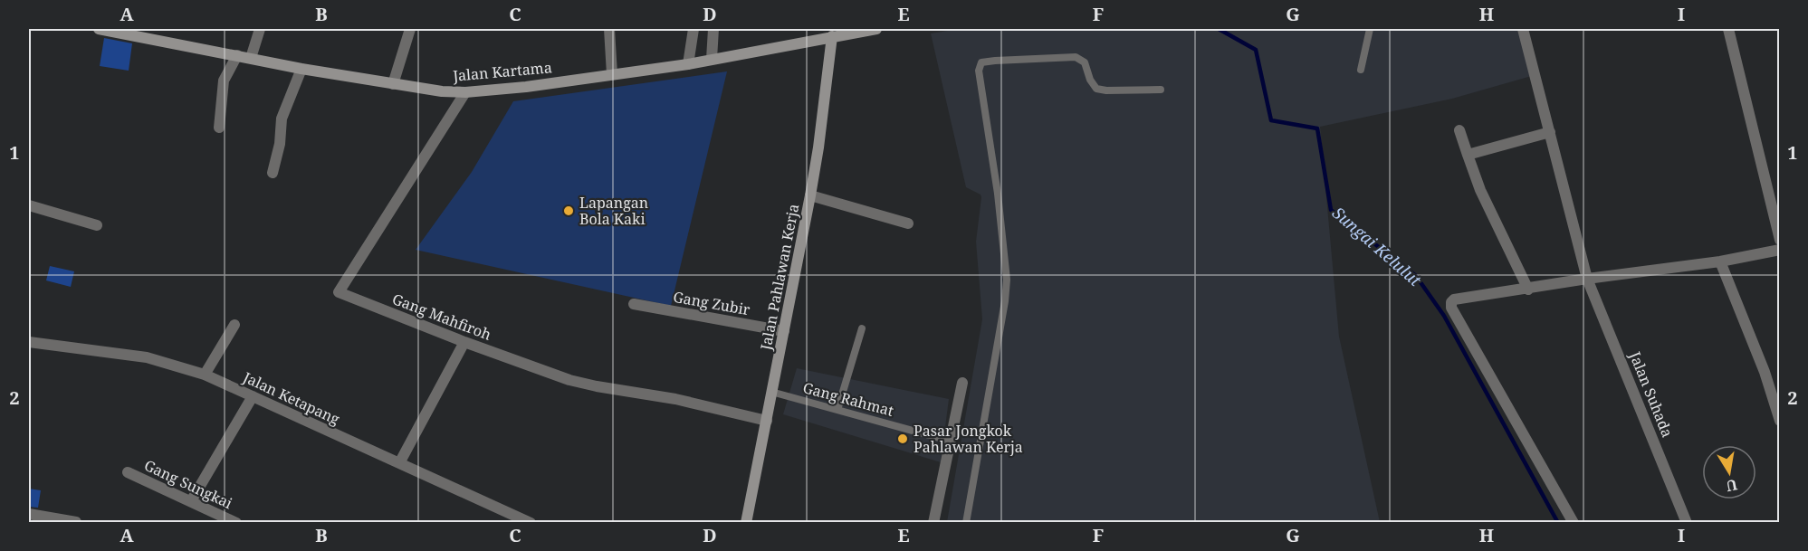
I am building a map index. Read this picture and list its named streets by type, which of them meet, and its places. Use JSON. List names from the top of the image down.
{
  "streets": {
    "main road": ["Jalan Kartama", "Jalan Pahlawan Kerja"],
    "street": [
      "Gang Zubir",
      "Gang Mahfiroh",
      "Jalan Suhada",
      "Jalan Ketapang",
      "Gang Sungkai"
    ],
    "lane": ["Gang Rahmat"]
  },
  "crossings": [
    ["Jalan Kartama", "Jalan Pahlawan Kerja"],
    ["Jalan Kartama", "Gang Mahfiroh"],
    ["Jalan Pahlawan Kerja", "Gang Zubir"],
    ["Jalan Pahlawan Kerja", "Gang Mahfiroh"],
    ["Jalan Pahlawan Kerja", "Gang Rahmat"]
  ],
  "water": ["Sungai Kelulut"],
  "places": ["Lapangan Bola Kaki", "Pasar Jongkok Pahlawan Kerja"],
  "north": "bottom",
  "grid": {
    "columns": [
      "A",
      "B",
      "C",
      "D",
      "E",
      "F",
      "G",
      "H",
      "I"
    ],
    "rows": ["1", "2"]
  }
}
